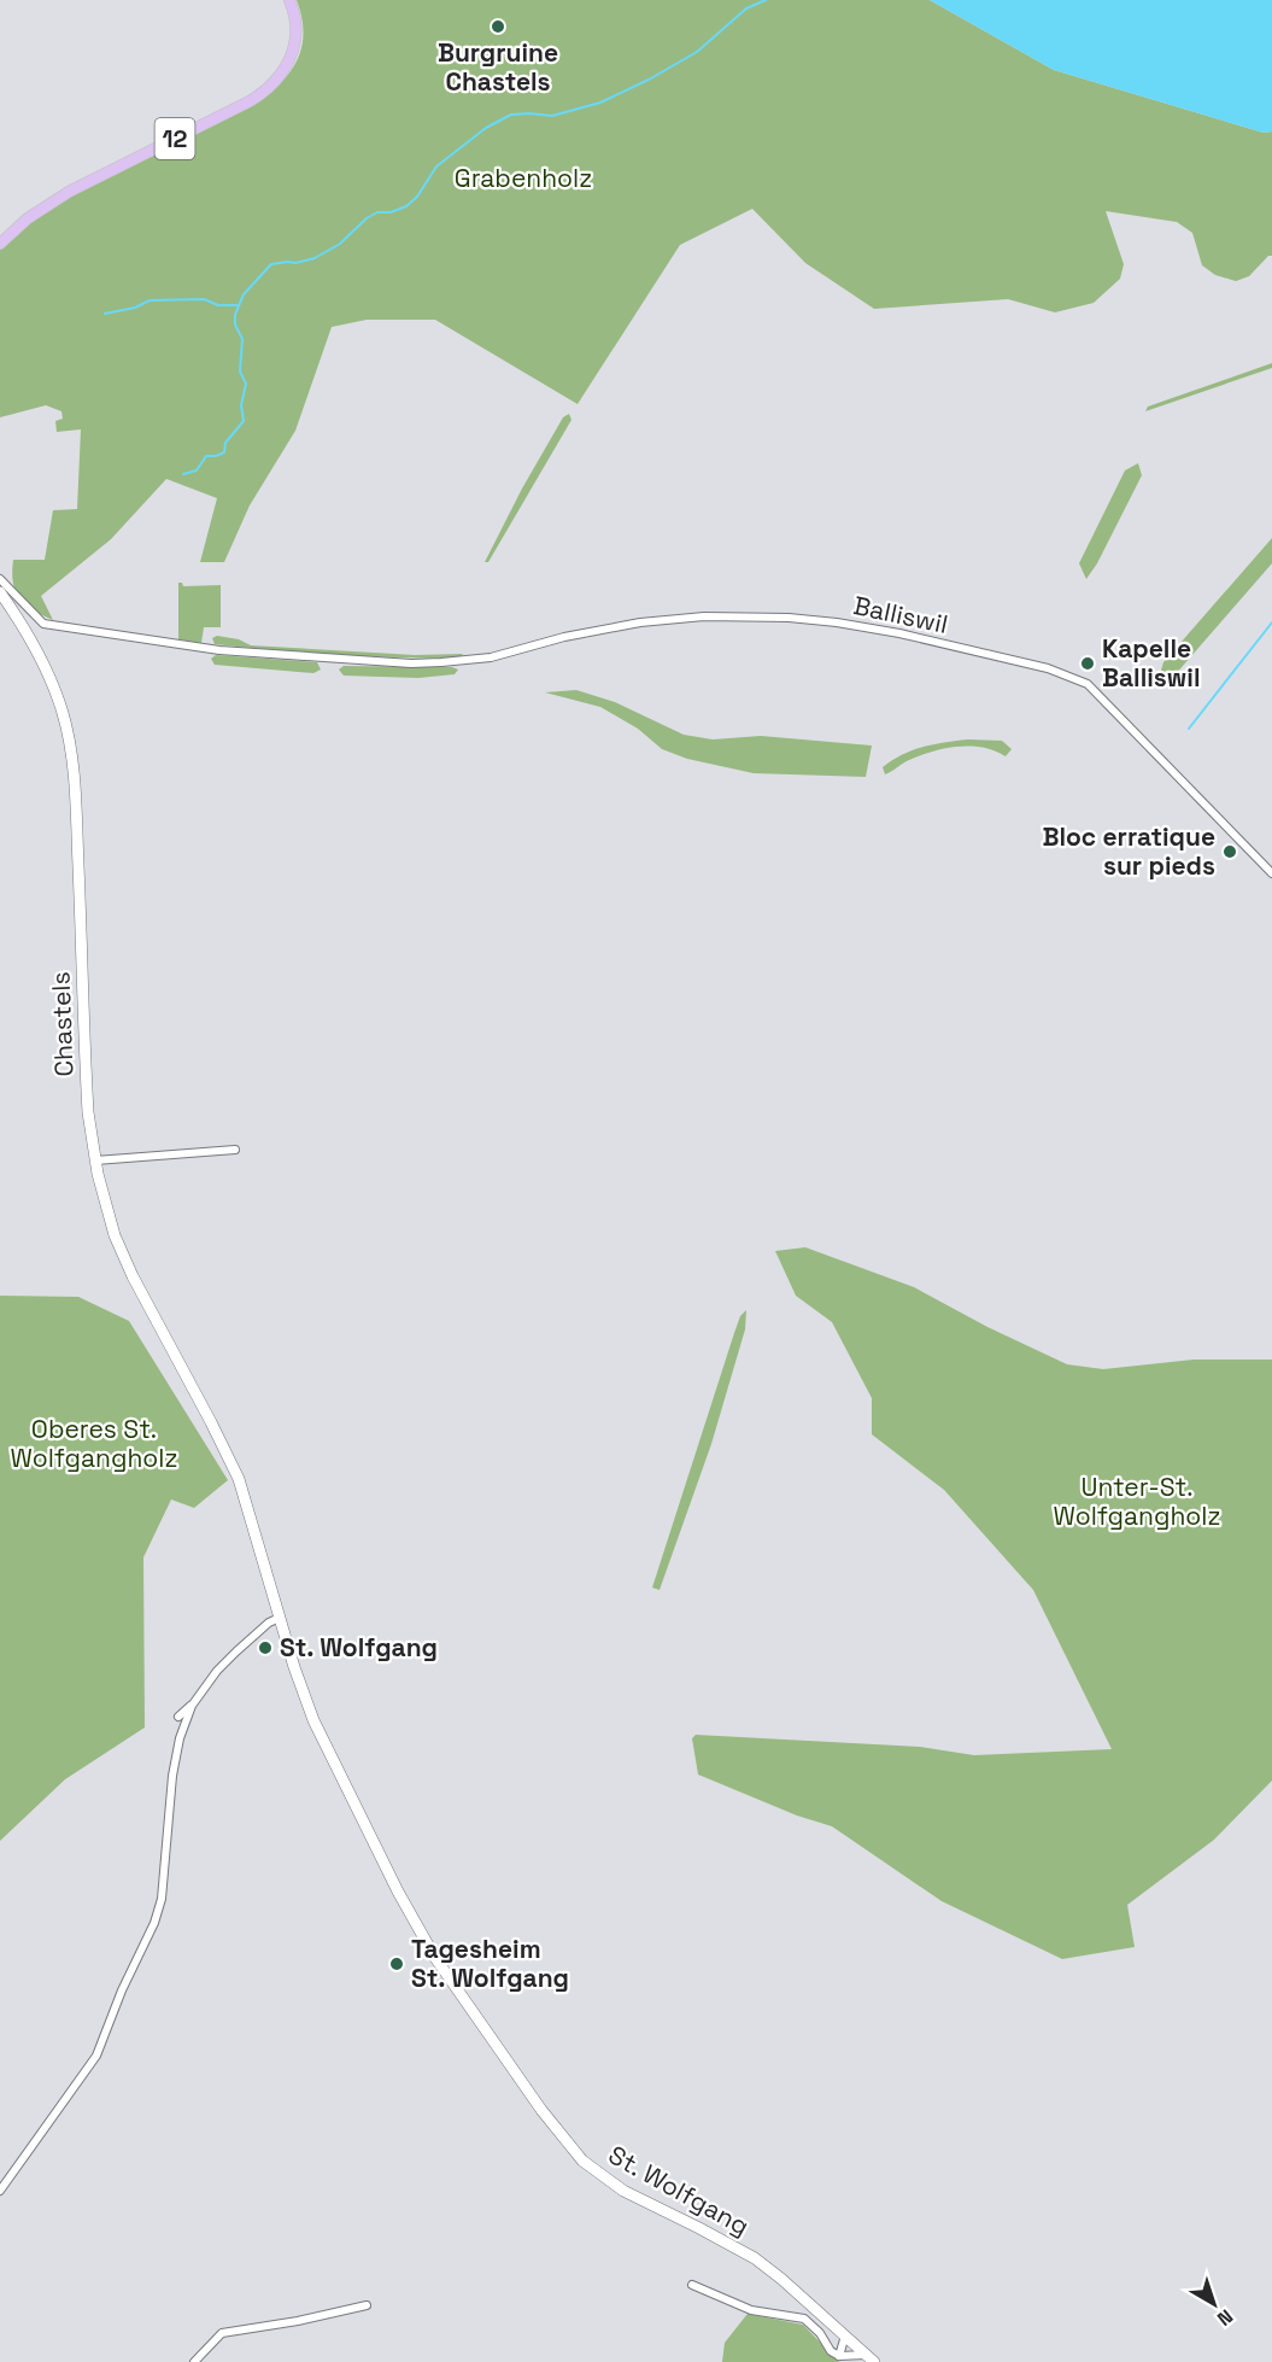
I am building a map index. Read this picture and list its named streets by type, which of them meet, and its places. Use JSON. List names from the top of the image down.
{
  "streets": {
    "main road": ["12", "Chastels", "St. Wolfgang"],
    "street": ["Balliswil"]
  },
  "crossings": [
    ["Chastels", "St. Wolfgang"]
  ],
  "parks": ["Grabenholz", "Oberes St. Wolfgangholz", "Unter-St. Wolfgangholz"],
  "places": [
    "Burgruine Chastels",
    "Kapelle Balliswil",
    "Bloc erratique sur pieds",
    "St. Wolfgang",
    "Tagesheim St. Wolfgang"
  ],
  "north": "bottom right"
}
